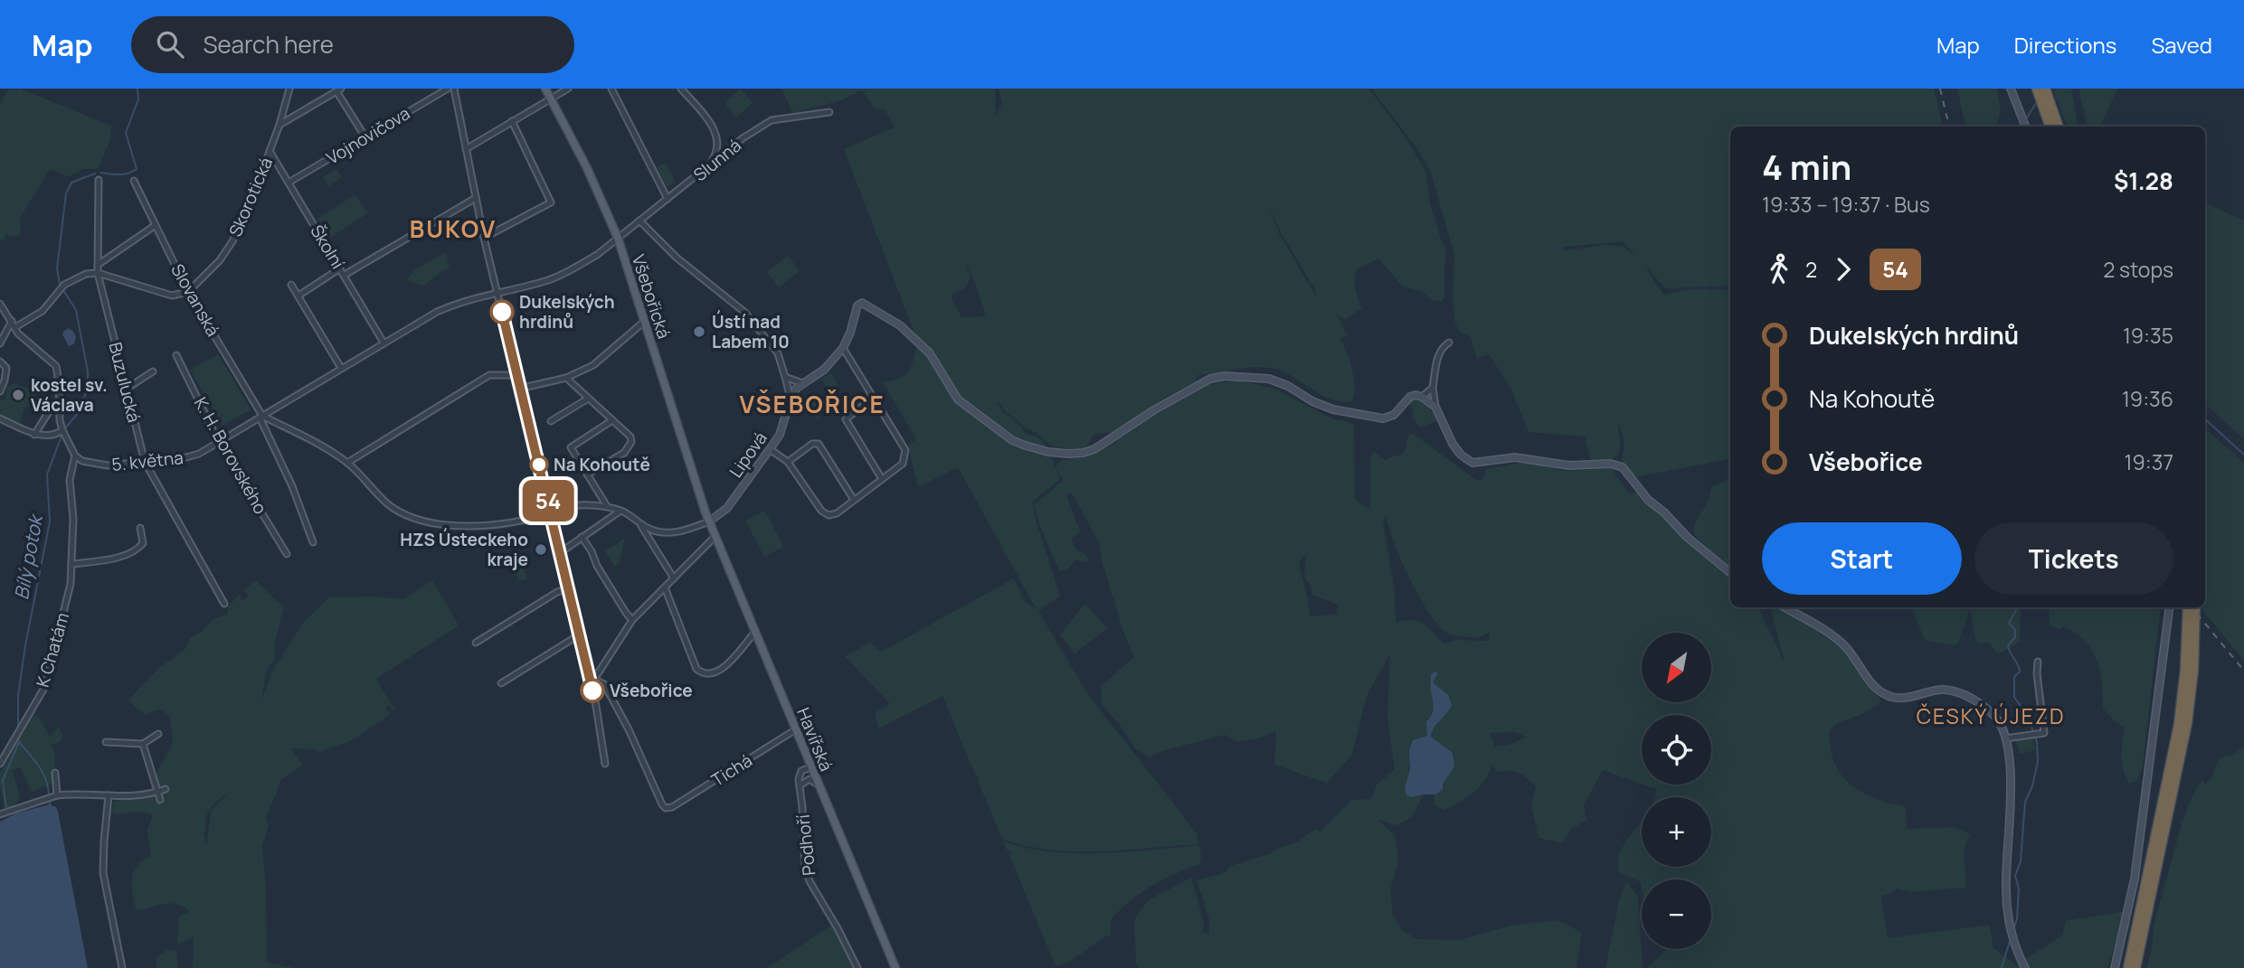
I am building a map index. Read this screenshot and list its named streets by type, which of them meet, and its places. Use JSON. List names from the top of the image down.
{
  "streets": {
    "main road": ["Všebořická", "Havířská"],
    "street": [
      "Vojnovičova",
      "Slunná",
      "Skorotická",
      "Školní",
      "Slovanská",
      "Buzulucká",
      "Lipová",
      "K. H. Borovského",
      "5. května",
      "K Chatám",
      "Tichá",
      "Podhoří"
    ]
  },
  "crossings": [
    ["Vojnovičova", "Školní"],
    ["Slunná", "Všebořická"],
    ["Skorotická", "Školní"],
    ["Skorotická", "Slovanská"],
    ["Všebořická", "Lipová"],
    ["Všebořická", "Havířská"],
    ["Slovanská", "5. května"],
    ["Buzulucká", "5. května"],
    ["Lipová", "Havířská"],
    ["K. H. Borovského", "5. května"],
    ["5. května", "K Chatám"],
    ["Havířská", "Tichá"]
  ],
  "districts": ["BUKOV", "VŠEBOŘICE", "ČESKÝ ÚJEZD"],
  "water": ["Bílý potok"],
  "places": [
    "Dukelských hrdinů",
    "Ústí nad Labem 10",
    "kostel sv. Václava",
    "Na Kohoutě",
    "HZS Ústeckeho kraje",
    "Všebořice"
  ],
  "lines": ["bus line 54"],
  "north": "bottom left",
  "page": {
    "header": "Map",
    "search": "Search here",
    "nav": ["Map", "Directions", "Saved"],
    "on_map": "54",
    "heading": ["4 min", "19:33 – 19:37 · Bus", "$1.28"],
    "legs": ["2", "54", "2 stops"],
    "list": [
      {
        "name": "Dukelských hrdinů",
        "value": "19:35"
      },
      {
        "name": "Na Kohoutě",
        "value": "19:36"
      },
      {
        "name": "Všebořice",
        "value": "19:37"
      }
    ],
    "buttons": ["Start", "Tickets"],
    "map_buttons": ["+", "−"]
  }
}
